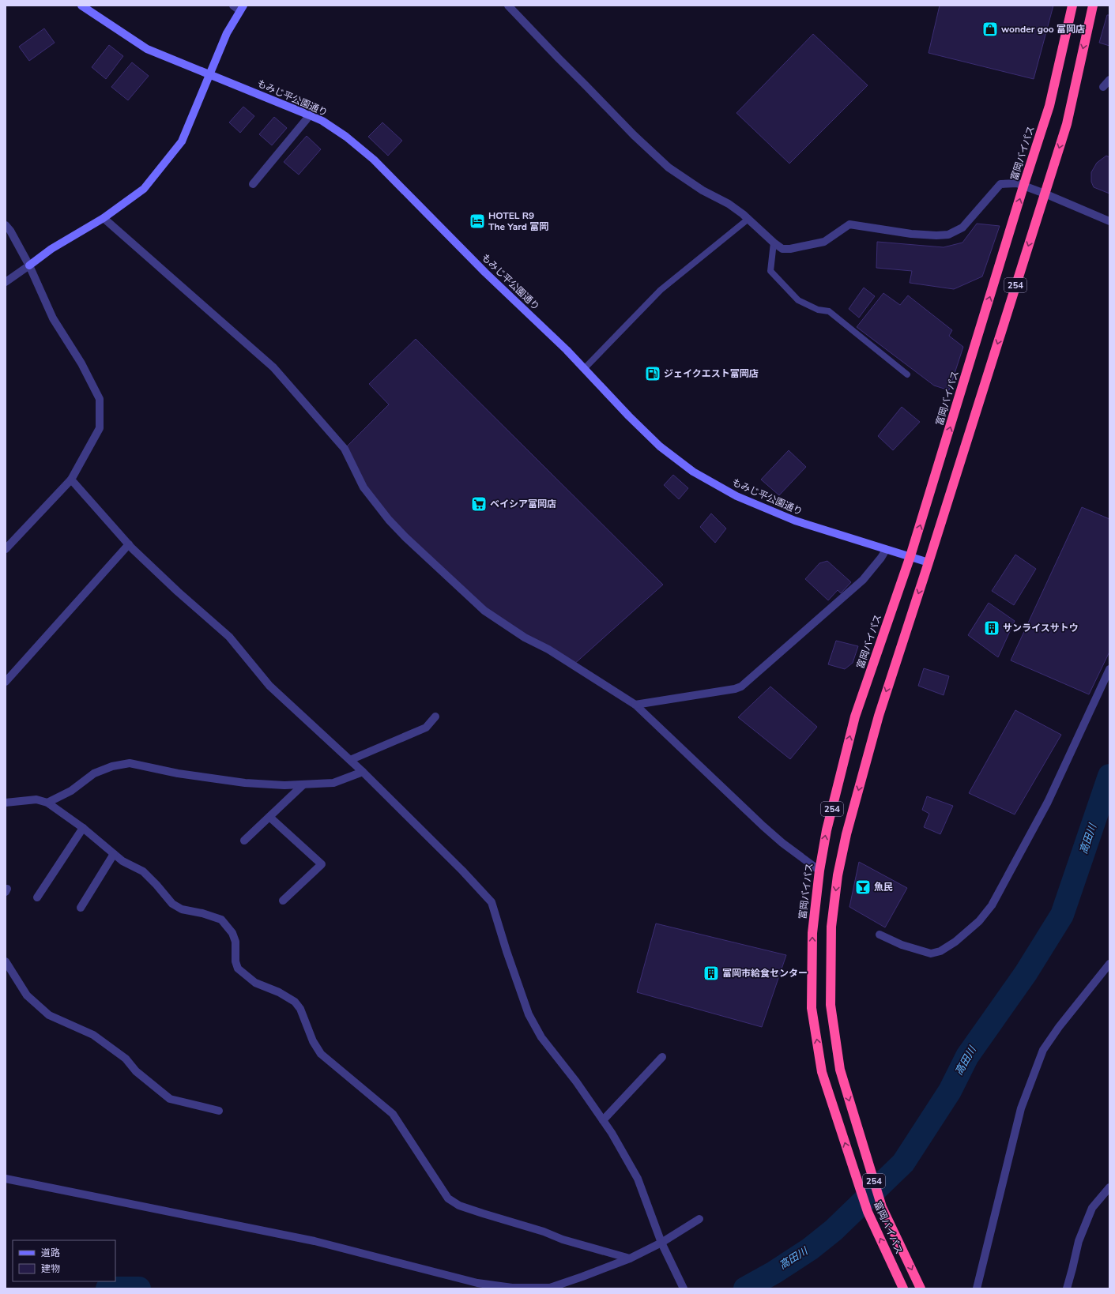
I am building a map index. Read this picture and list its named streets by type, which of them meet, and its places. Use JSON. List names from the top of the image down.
{
  "streets": {
    "highway": ["富岡バイパス", "254"],
    "street": ["もみじ平公園通り"]
  },
  "crossings": [
    ["もみじ平公園通り", "富岡バイパス"]
  ],
  "water": ["高田川"],
  "places": {
    "shop": ["wonder goo 富岡店"],
    "hotel": ["HOTEL R9 The Yard 富岡"],
    "fuel station": ["ジェイクエスト富岡店"],
    "supermarket": ["ベイシア富岡店"],
    "building": ["サンライスサトウ", "富岡市給食センター"],
    "bar": ["魚民"]
  },
  "legend": ["道路", "建物"]
}
